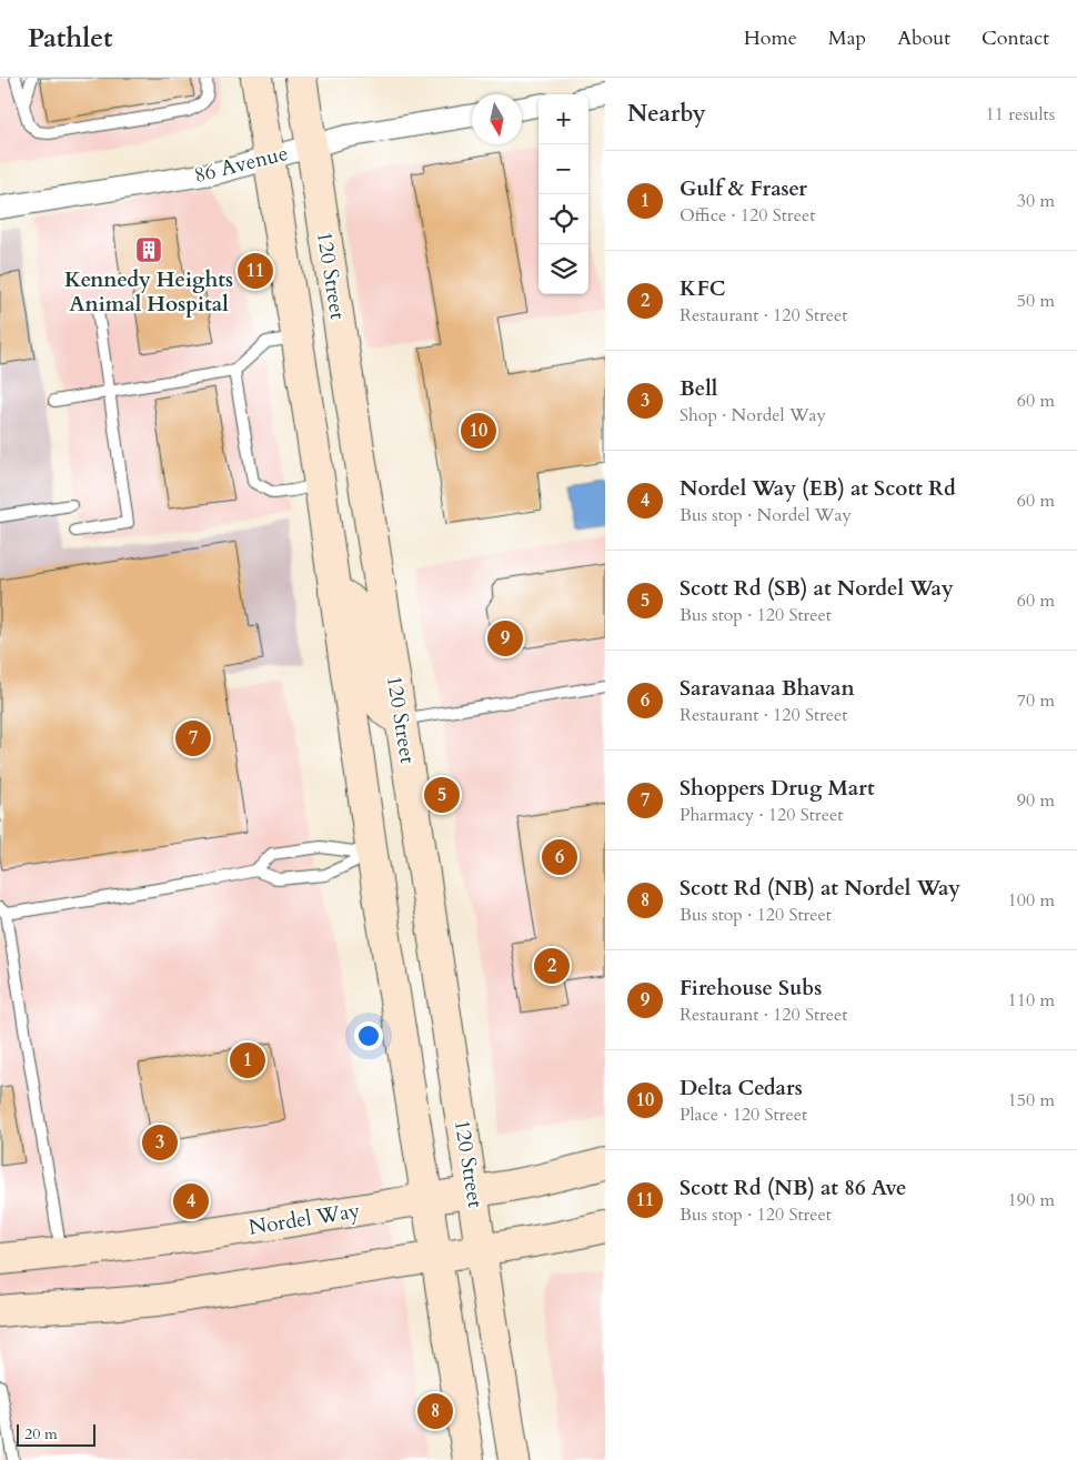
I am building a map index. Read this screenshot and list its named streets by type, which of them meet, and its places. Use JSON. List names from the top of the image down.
{
  "streets": {
    "main road": ["120 Street", "Nordel Way"],
    "street": ["86 Avenue"]
  },
  "crossings": [
    ["86 Avenue", "120 Street"],
    ["120 Street", "Nordel Way"]
  ],
  "places": {
    "building": ["Kennedy Heights Animal Hospital"]
  },
  "scale_bar": "20 m",
  "north": "bottom",
  "page": {
    "header": "Pathlet",
    "nav": [
      "Home",
      "Map",
      "About",
      "Contact"
    ],
    "heading": ["Nearby", "11 results"],
    "map_buttons": ["+", "−"],
    "list": [
      {
        "mark": "1",
        "name": "Gulf & Fraser",
        "note": "Office · 120 Street",
        "value": "30 m"
      },
      {
        "mark": "2",
        "name": "KFC",
        "note": "Restaurant · 120 Street",
        "value": "50 m"
      },
      {
        "mark": "3",
        "name": "Bell",
        "note": "Shop · Nordel Way",
        "value": "60 m"
      },
      {
        "mark": "4",
        "name": "Nordel Way (EB) at Scott Rd",
        "note": "Bus stop · Nordel Way",
        "value": "60 m"
      },
      {
        "mark": "5",
        "name": "Scott Rd (SB) at Nordel Way",
        "note": "Bus stop · 120 Street",
        "value": "60 m"
      },
      {
        "mark": "6",
        "name": "Saravanaa Bhavan",
        "note": "Restaurant · 120 Street",
        "value": "70 m"
      },
      {
        "mark": "7",
        "name": "Shoppers Drug Mart",
        "note": "Pharmacy · 120 Street",
        "value": "90 m"
      },
      {
        "mark": "8",
        "name": "Scott Rd (NB) at Nordel Way",
        "note": "Bus stop · 120 Street",
        "value": "100 m"
      },
      {
        "mark": "9",
        "name": "Firehouse Subs",
        "note": "Restaurant · 120 Street",
        "value": "110 m"
      },
      {
        "mark": "10",
        "name": "Delta Cedars",
        "note": "Place · 120 Street",
        "value": "150 m"
      },
      {
        "mark": "11",
        "name": "Scott Rd (NB) at 86 Ave",
        "note": "Bus stop · 120 Street",
        "value": "190 m"
      }
    ],
    "pins": [
      "11",
      "10",
      "9",
      "7",
      "5",
      "6",
      "2",
      "1",
      "3",
      "4",
      "8"
    ],
    "scale": "20 m"
  }
}
